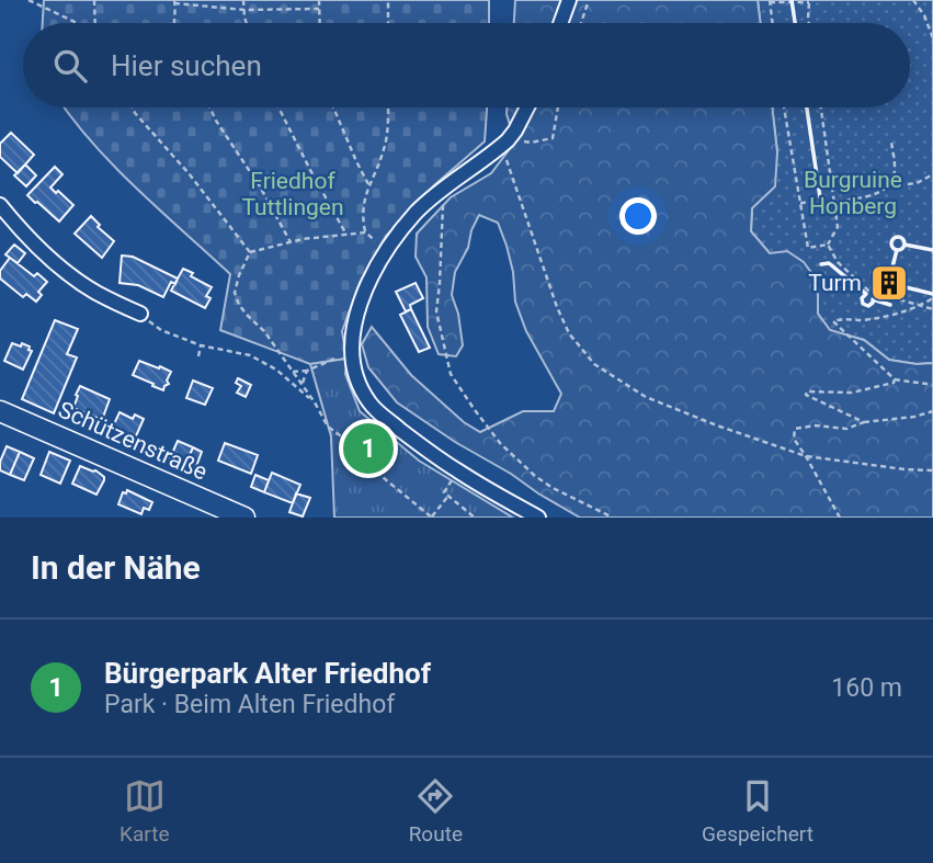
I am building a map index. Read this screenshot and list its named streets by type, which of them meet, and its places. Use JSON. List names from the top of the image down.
{
  "streets": {
    "street": ["Schützenstraße"]
  },
  "parks": ["Burgruine Honberg", "Friedhof Tuttlingen"],
  "places": {
    "building": ["Turm"]
  },
  "page": {
    "search": "Hier suchen",
    "pins": "1",
    "heading": "In der Nähe",
    "list": [
      {
        "mark": "1",
        "name": "Bürgerpark Alter Friedhof",
        "note": "Park · Beim Alten Friedhof",
        "value": "160 m"
      }
    ],
    "nav": ["Karte", "Route", "Gespeichert"]
  }
}
